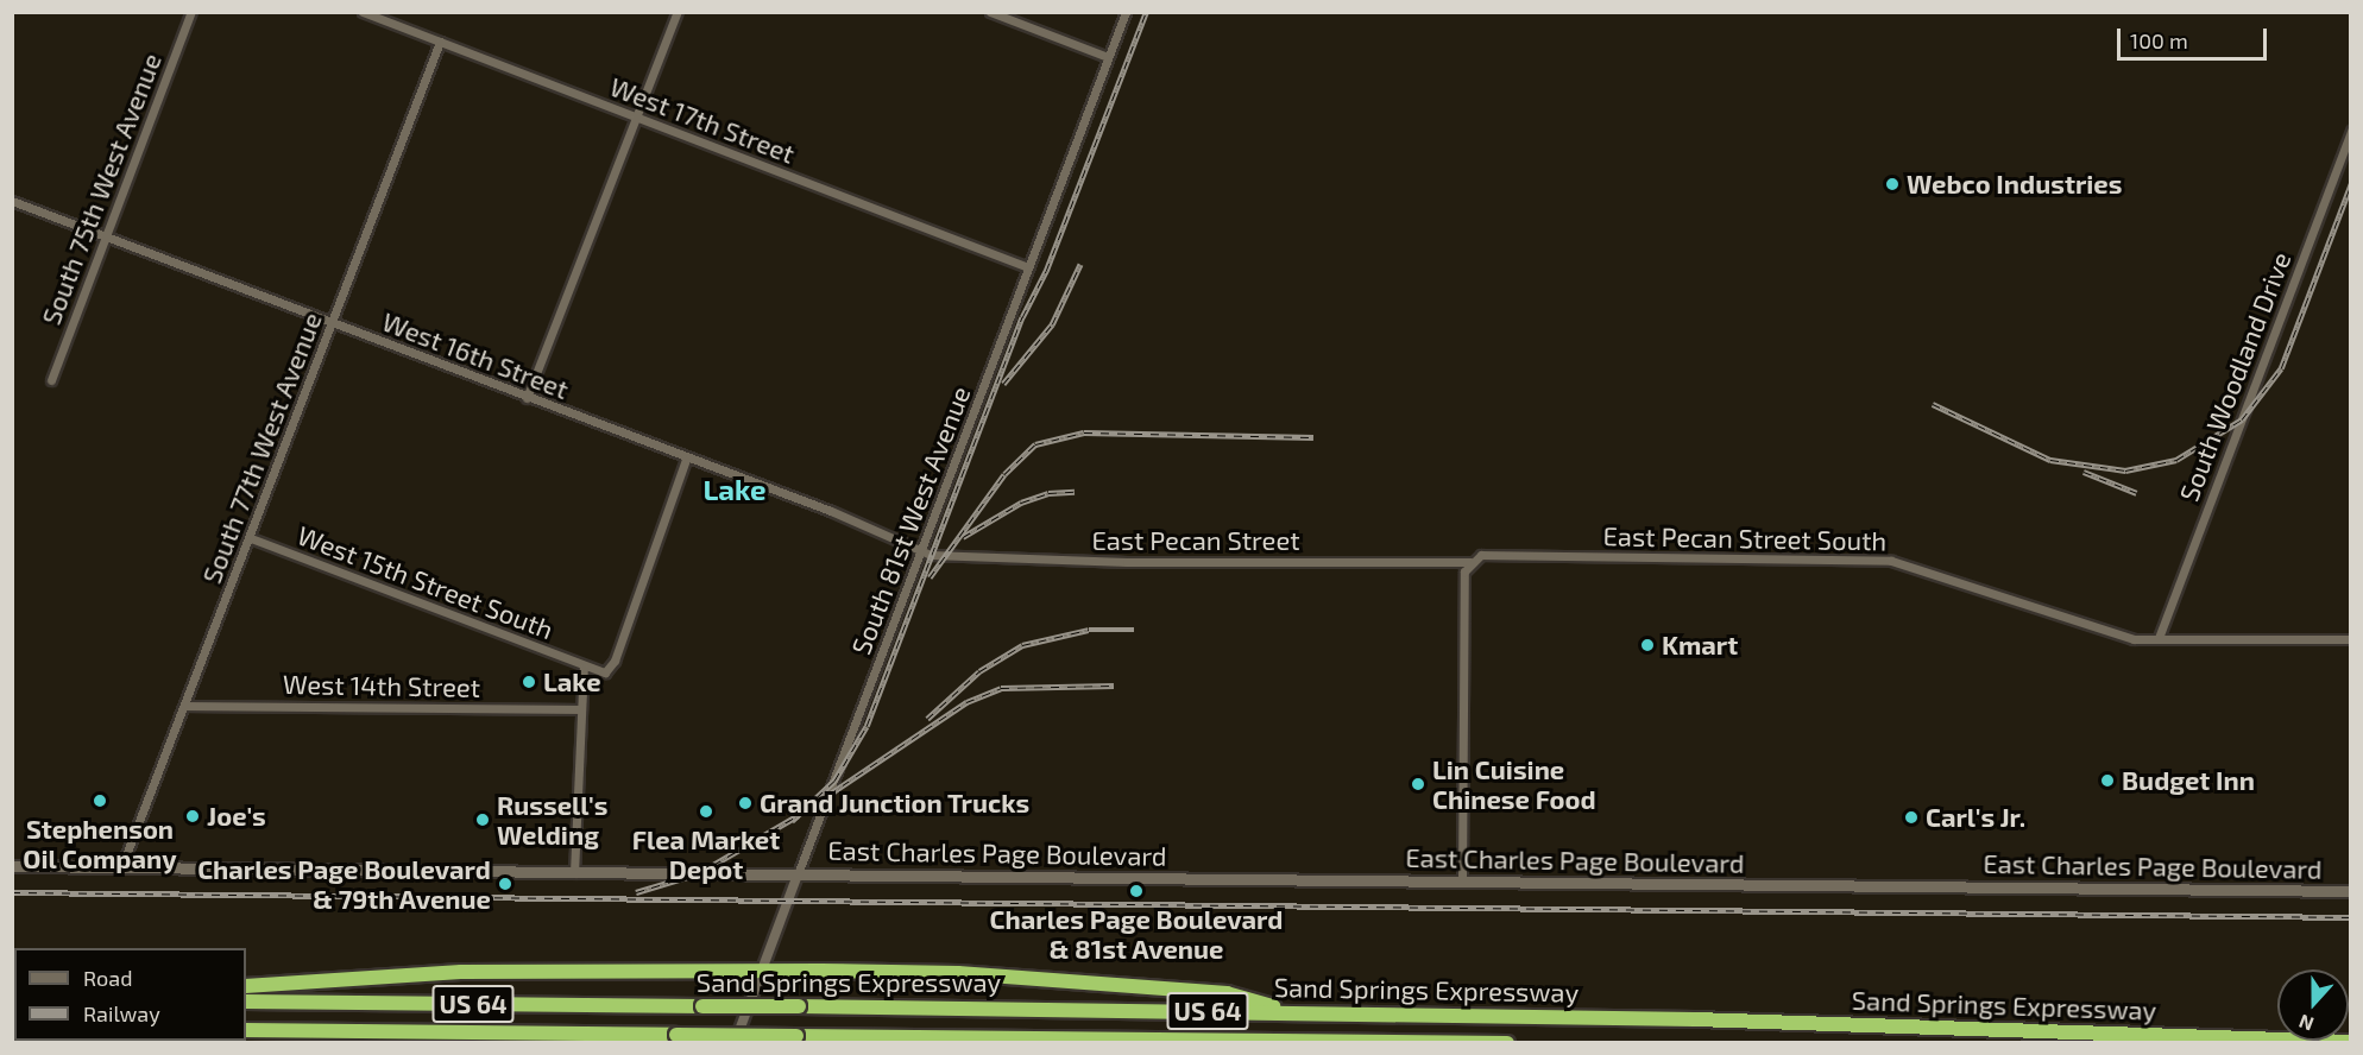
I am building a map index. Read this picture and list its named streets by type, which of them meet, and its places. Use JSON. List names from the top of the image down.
{
  "streets": {
    "highway": ["Sand Springs Expressway", "US 64"],
    "main road": ["East Charles Page Boulevard"],
    "street": [
      "West 17th Street",
      "South 75th West Avenue",
      "West 16th Street",
      "South Woodland Drive",
      "South 77th West Avenue",
      "South 81st West Avenue",
      "East Pecan Street South",
      "East Pecan Street",
      "West 15th Street South",
      "West 14th Street"
    ]
  },
  "crossings": [
    ["West 17th Street", "South 77th West Avenue"],
    ["West 17th Street", "South 81st West Avenue"],
    ["South 75th West Avenue", "West 16th Street"],
    ["West 16th Street", "South 77th West Avenue"],
    ["West 16th Street", "South 81st West Avenue"],
    ["West 16th Street", "East Pecan Street"],
    ["South Woodland Drive", "East Pecan Street South"],
    ["South 77th West Avenue", "West 15th Street South"],
    ["South 77th West Avenue", "West 14th Street"],
    ["South 77th West Avenue", "East Charles Page Boulevard"],
    ["South 81st West Avenue", "East Pecan Street"],
    ["South 81st West Avenue", "East Charles Page Boulevard"],
    ["East Pecan Street South", "East Pecan Street"]
  ],
  "districts": ["Lake"],
  "places": [
    "Webco Industries",
    "Kmart",
    "Lake",
    "Budget Inn",
    "Lin Cuisine Chinese Food",
    "Stephenson Oil Company",
    "Grand Junction Trucks",
    "Flea Market Depot",
    "Joe's",
    "Carl's Jr.",
    "Russell's Welding",
    "Charles Page Boulevard & 79th Avenue",
    "Charles Page Boulevard & 81st Avenue"
  ],
  "legend": ["Road", "Railway"],
  "scale_bar": "100 m",
  "north": "bottom"
}
